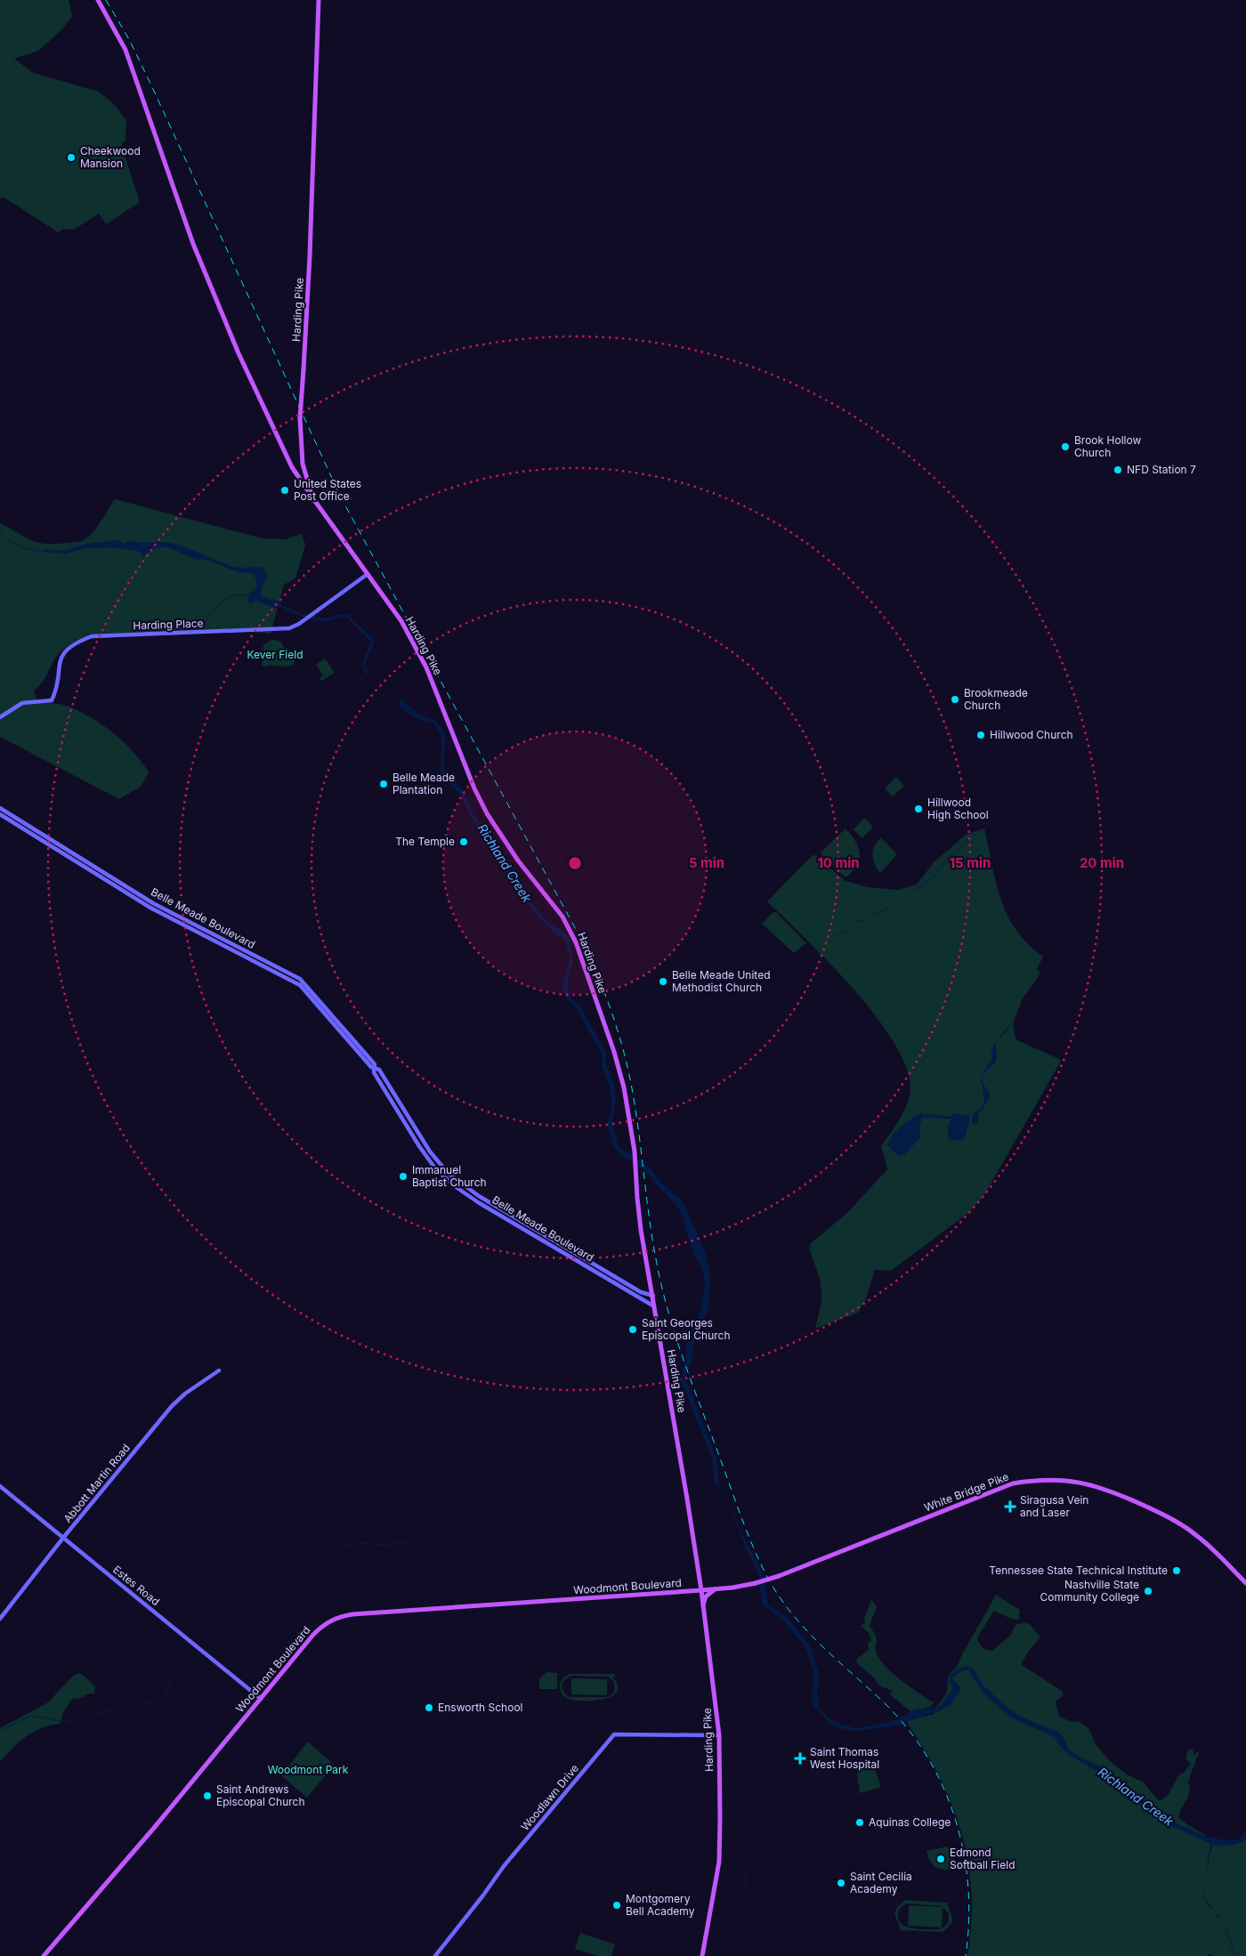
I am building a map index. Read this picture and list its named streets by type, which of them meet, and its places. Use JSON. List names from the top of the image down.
{
  "streets": {
    "main road": [
      "Harding Pike",
      "Harding Place",
      "Belle Meade Boulevard",
      "Abbott Martin Road",
      "White Bridge Pike",
      "Estes Road",
      "Woodmont Boulevard",
      "Woodlawn Drive"
    ]
  },
  "crossings": [
    ["Harding Pike", "Harding Place"],
    ["Harding Pike", "Belle Meade Boulevard"],
    ["Harding Pike", "White Bridge Pike"],
    ["Harding Pike", "Woodmont Boulevard"],
    ["Harding Pike", "Woodlawn Drive"],
    ["Abbott Martin Road", "Estes Road"],
    ["White Bridge Pike", "Woodmont Boulevard"],
    ["Estes Road", "Woodmont Boulevard"]
  ],
  "water": ["Richland Creek"],
  "parks": ["Kever Field", "Woodmont Park"],
  "places": {
    "other": [
      "Cheekwood Mansion",
      "Brook Hollow Church",
      "NFD Station 7",
      "United States Post Office",
      "Brookmeade Church",
      "Hillwood Church",
      "Belle Meade Plantation",
      "Hillwood High School",
      "The Temple",
      "Belle Meade United Methodist Church",
      "Immanuel Baptist Church",
      "Saint Georges Episcopal Church",
      "Tennessee State Technical Institute",
      "Nashville State Community College",
      "Ensworth School",
      "Saint Andrews Episcopal Church",
      "Aquinas College",
      "Edmond Softball Field",
      "Saint Cecilia Academy",
      "Montgomery Bell Academy"
    ],
    "health": ["Siragusa Vein and Laser", "Saint Thomas West Hospital"]
  },
  "rings": [
    "5 min",
    "10 min",
    "15 min",
    "20 min"
  ]
}
